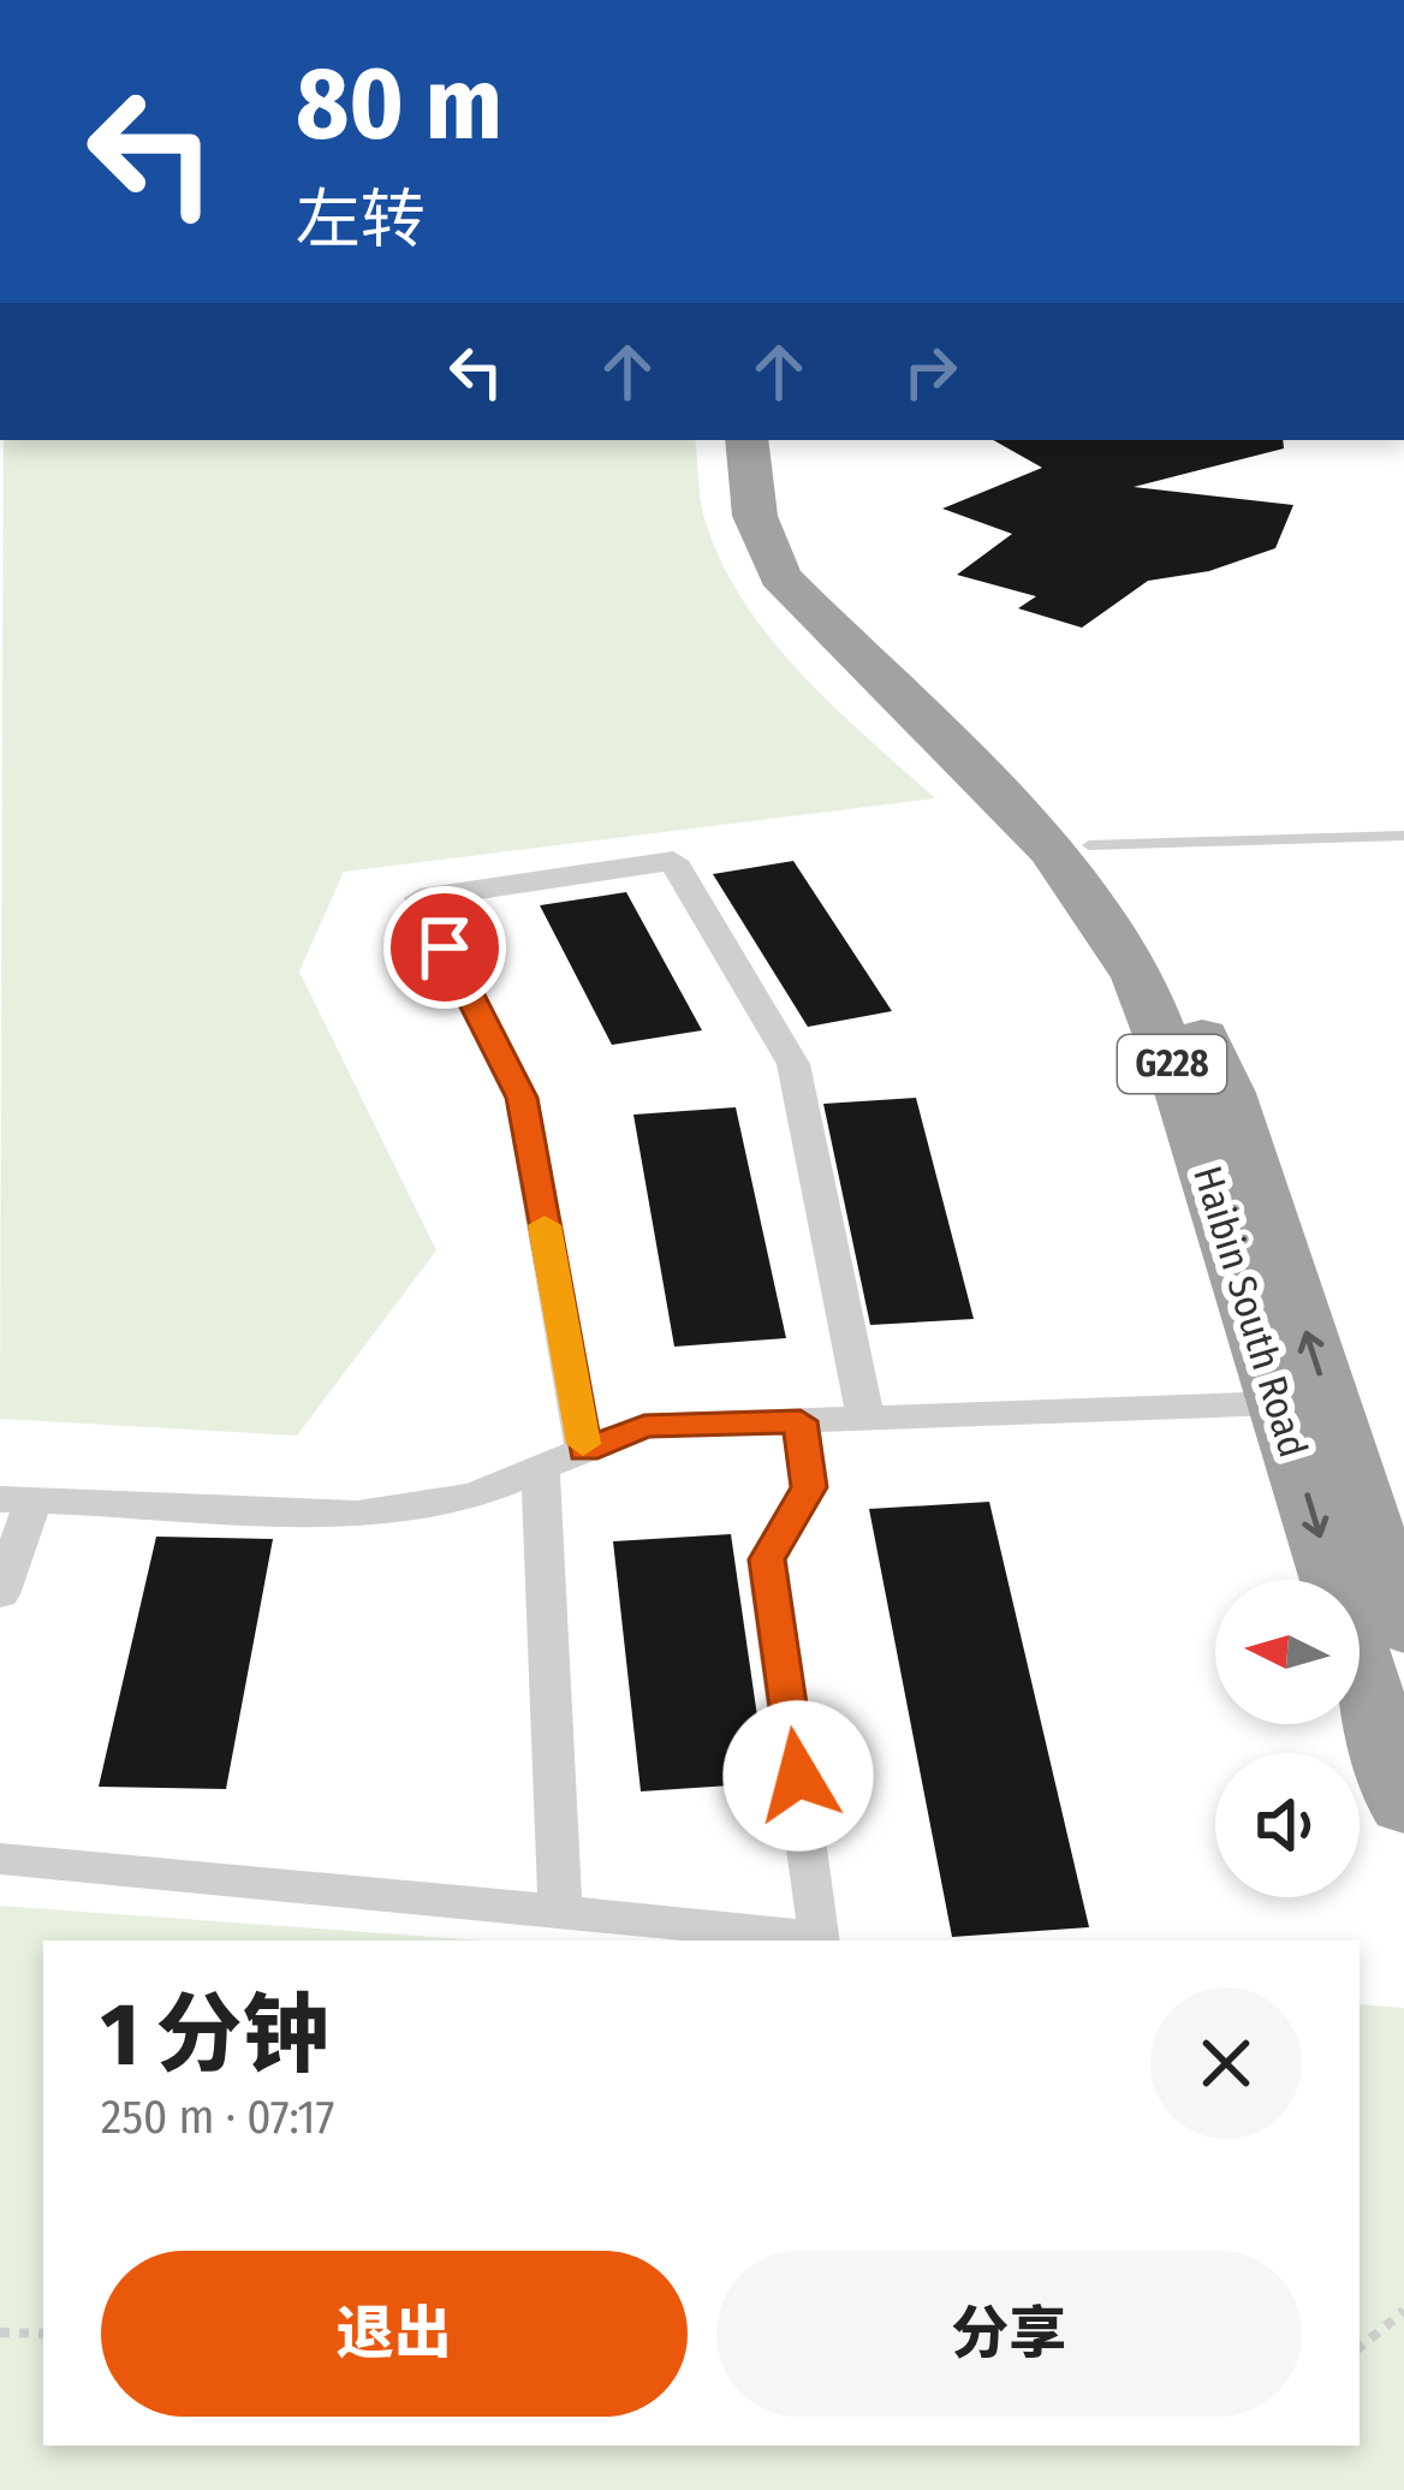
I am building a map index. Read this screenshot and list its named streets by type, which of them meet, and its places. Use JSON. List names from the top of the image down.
{
  "streets": {
    "highway": ["G228", "Haibin South Road"]
  },
  "north": "left",
  "page": {
    "turn": ["80 m", "左转"],
    "heading": ["1 分钟", "250 m · 07:17"],
    "buttons": ["退出", "分享"]
  }
}
